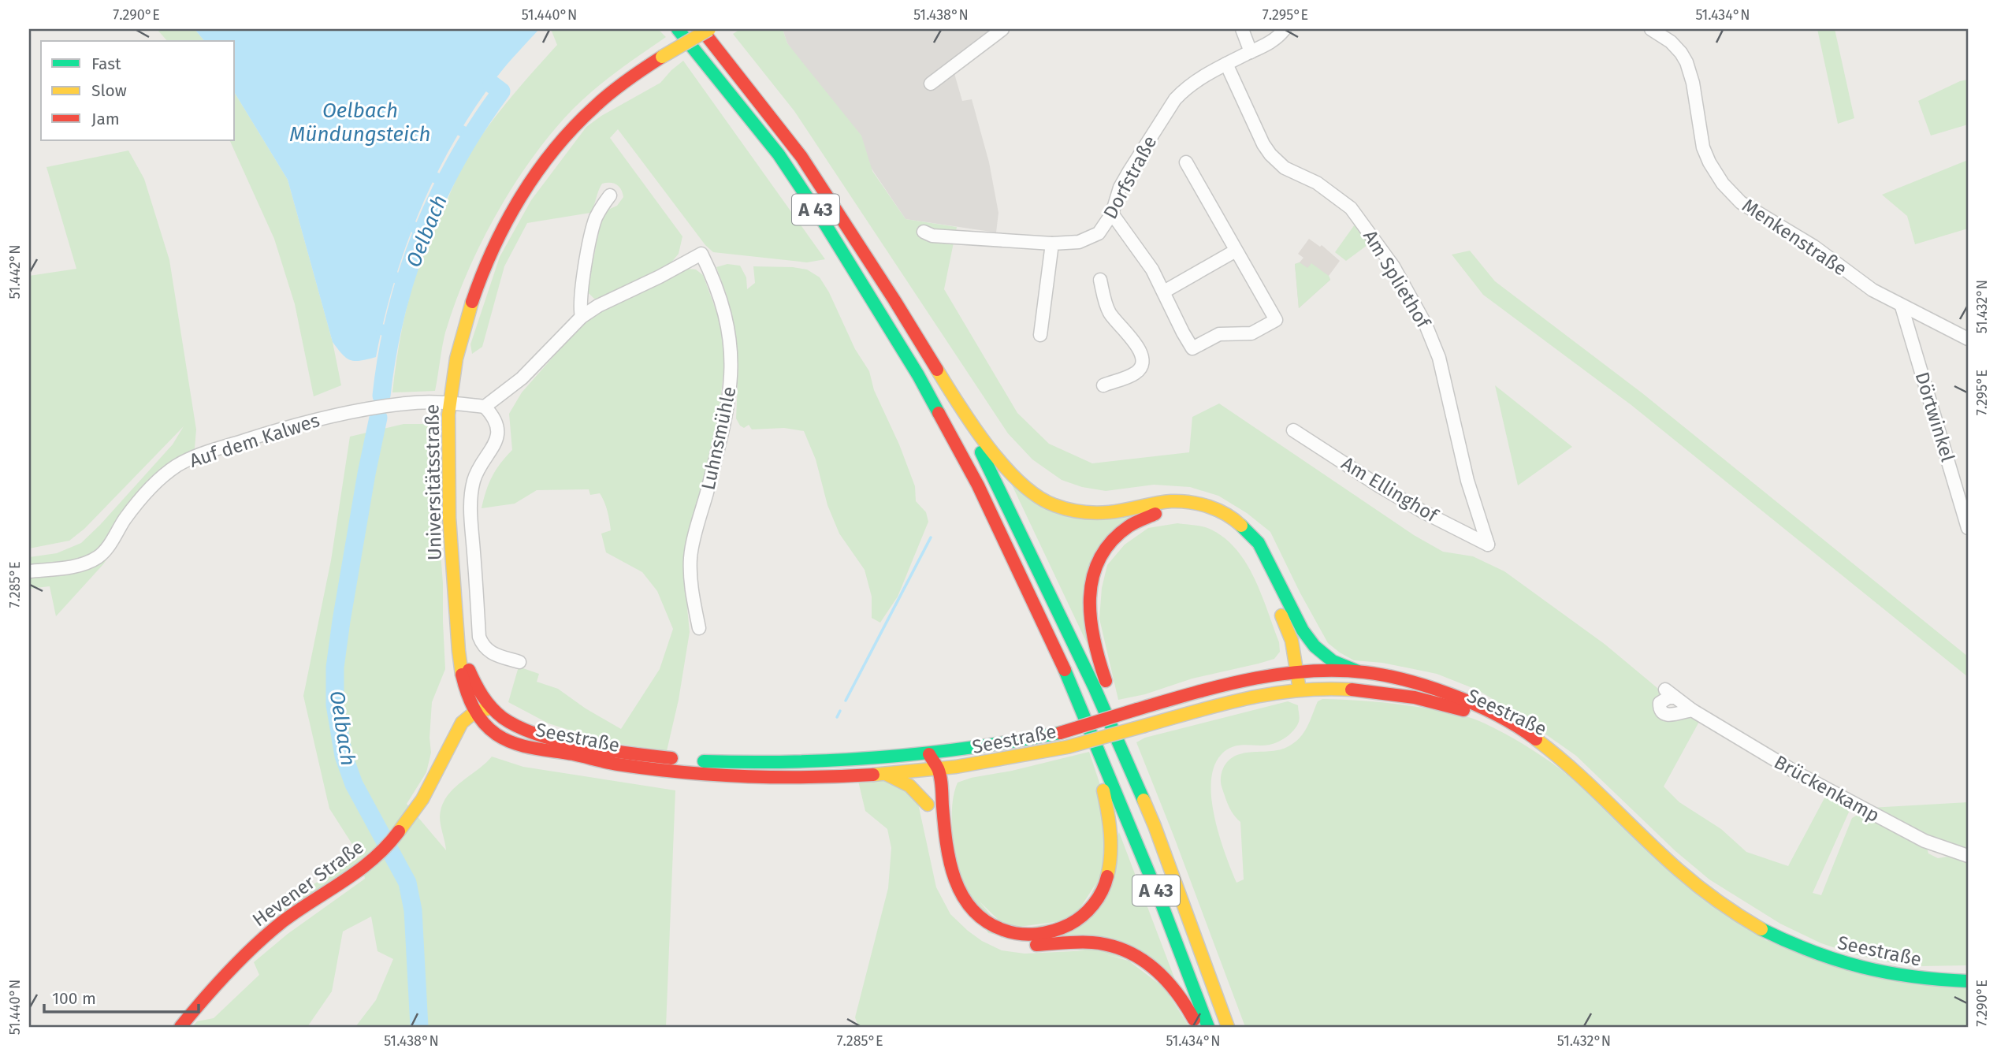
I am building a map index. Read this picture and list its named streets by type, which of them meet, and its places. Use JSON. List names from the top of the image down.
{
  "streets": {
    "main road": [
      "A 43",
      "Universitätsstraße",
      "Seestraße",
      "Hevener Straße"
    ],
    "street": [
      "Dorfstraße",
      "Menkenstraße",
      "Am Spliethof",
      "Dörtwinkel",
      "Luhnsmühle",
      "Auf dem Kalwes",
      "Am Ellinghof",
      "Brückenkamp"
    ]
  },
  "crossings": [
    ["Dorfstraße", "Am Spliethof"],
    ["Menkenstraße", "Dörtwinkel"],
    ["Am Spliethof", "Am Ellinghof"],
    ["Auf dem Kalwes", "Universitätsstraße"],
    ["Universitätsstraße", "Seestraße"]
  ],
  "water": ["Oelbach Mündungsteich", "Oelbach"],
  "legend": ["Fast", "Slow", "Jam"],
  "scale_bar": "100 m",
  "coordinates": [
    "7.290°E",
    "51.440°N",
    "51.438°N",
    "7.295°E",
    "51.434°N",
    "51.442°N",
    "51.432°N",
    "7.285°E"
  ]
}
